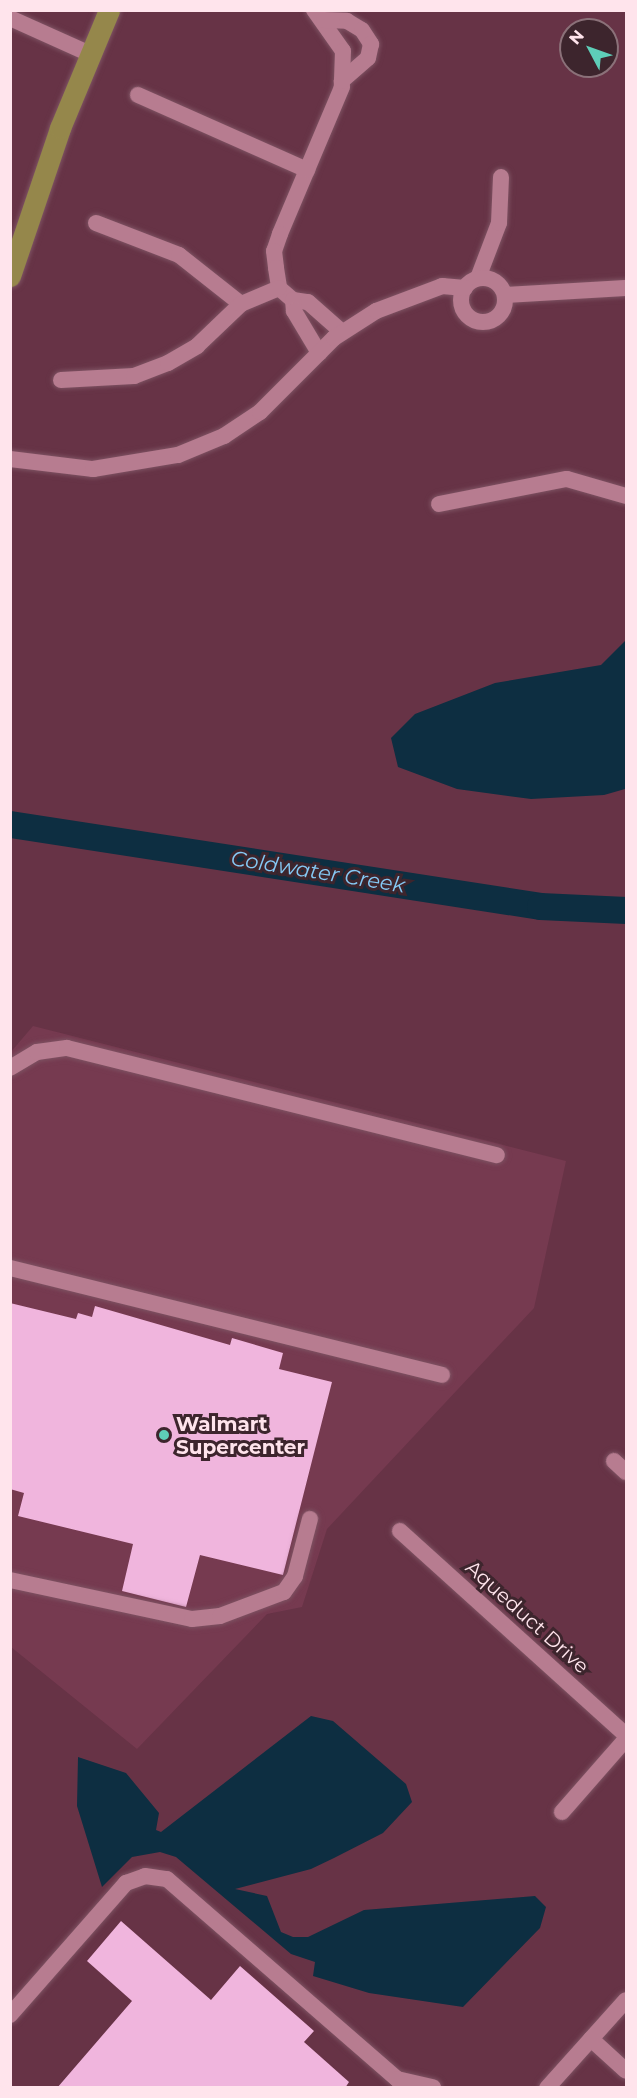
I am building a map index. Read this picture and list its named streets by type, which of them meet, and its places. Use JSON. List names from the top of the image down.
{
  "streets": {
    "street": ["Aqueduct Drive"]
  },
  "water": ["Coldwater Creek"],
  "places": ["Walmart Supercenter"],
  "north": "top left"
}
